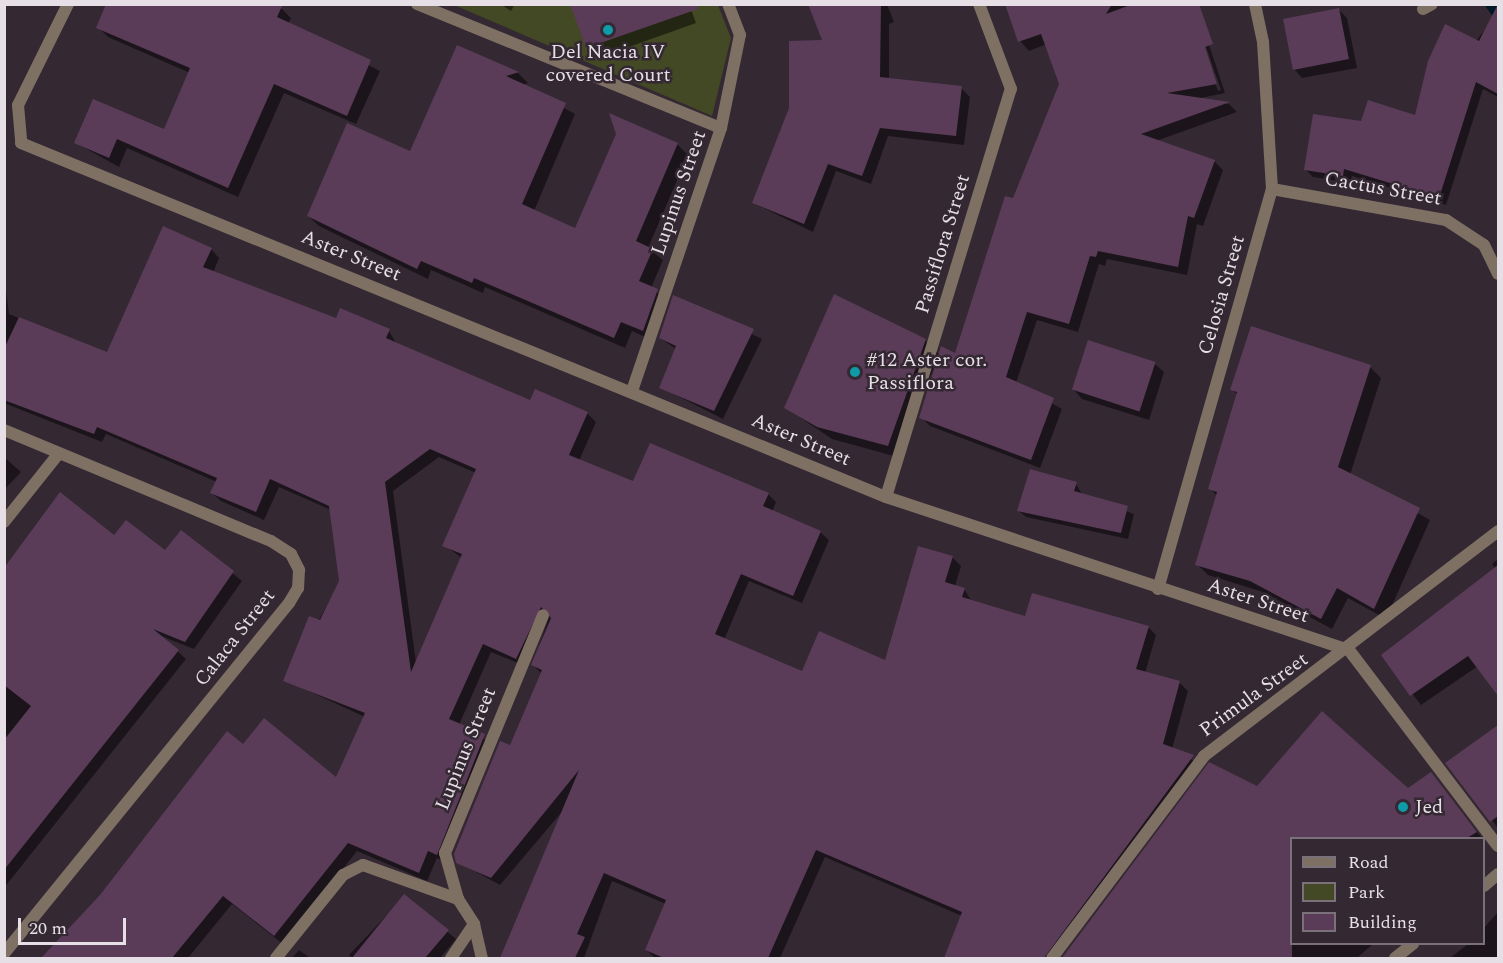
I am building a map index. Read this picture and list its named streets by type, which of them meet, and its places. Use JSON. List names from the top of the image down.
{
  "streets": {
    "street": [
      "Cactus Street",
      "Lupinus Street",
      "Passiflora Street",
      "Aster Street",
      "Celosia Street",
      "Calaca Street",
      "Primula Street"
    ]
  },
  "crossings": [
    ["Cactus Street", "Celosia Street"],
    ["Lupinus Street", "Aster Street"],
    ["Passiflora Street", "Aster Street"],
    ["Aster Street", "Celosia Street"],
    ["Aster Street", "Primula Street"]
  ],
  "places": ["Del Nacia IV covered Court", "#12 Aster cor. Passiflora", "Jed"],
  "legend": ["Road", "Park", "Building"],
  "scale_bar": "20 m"
}
